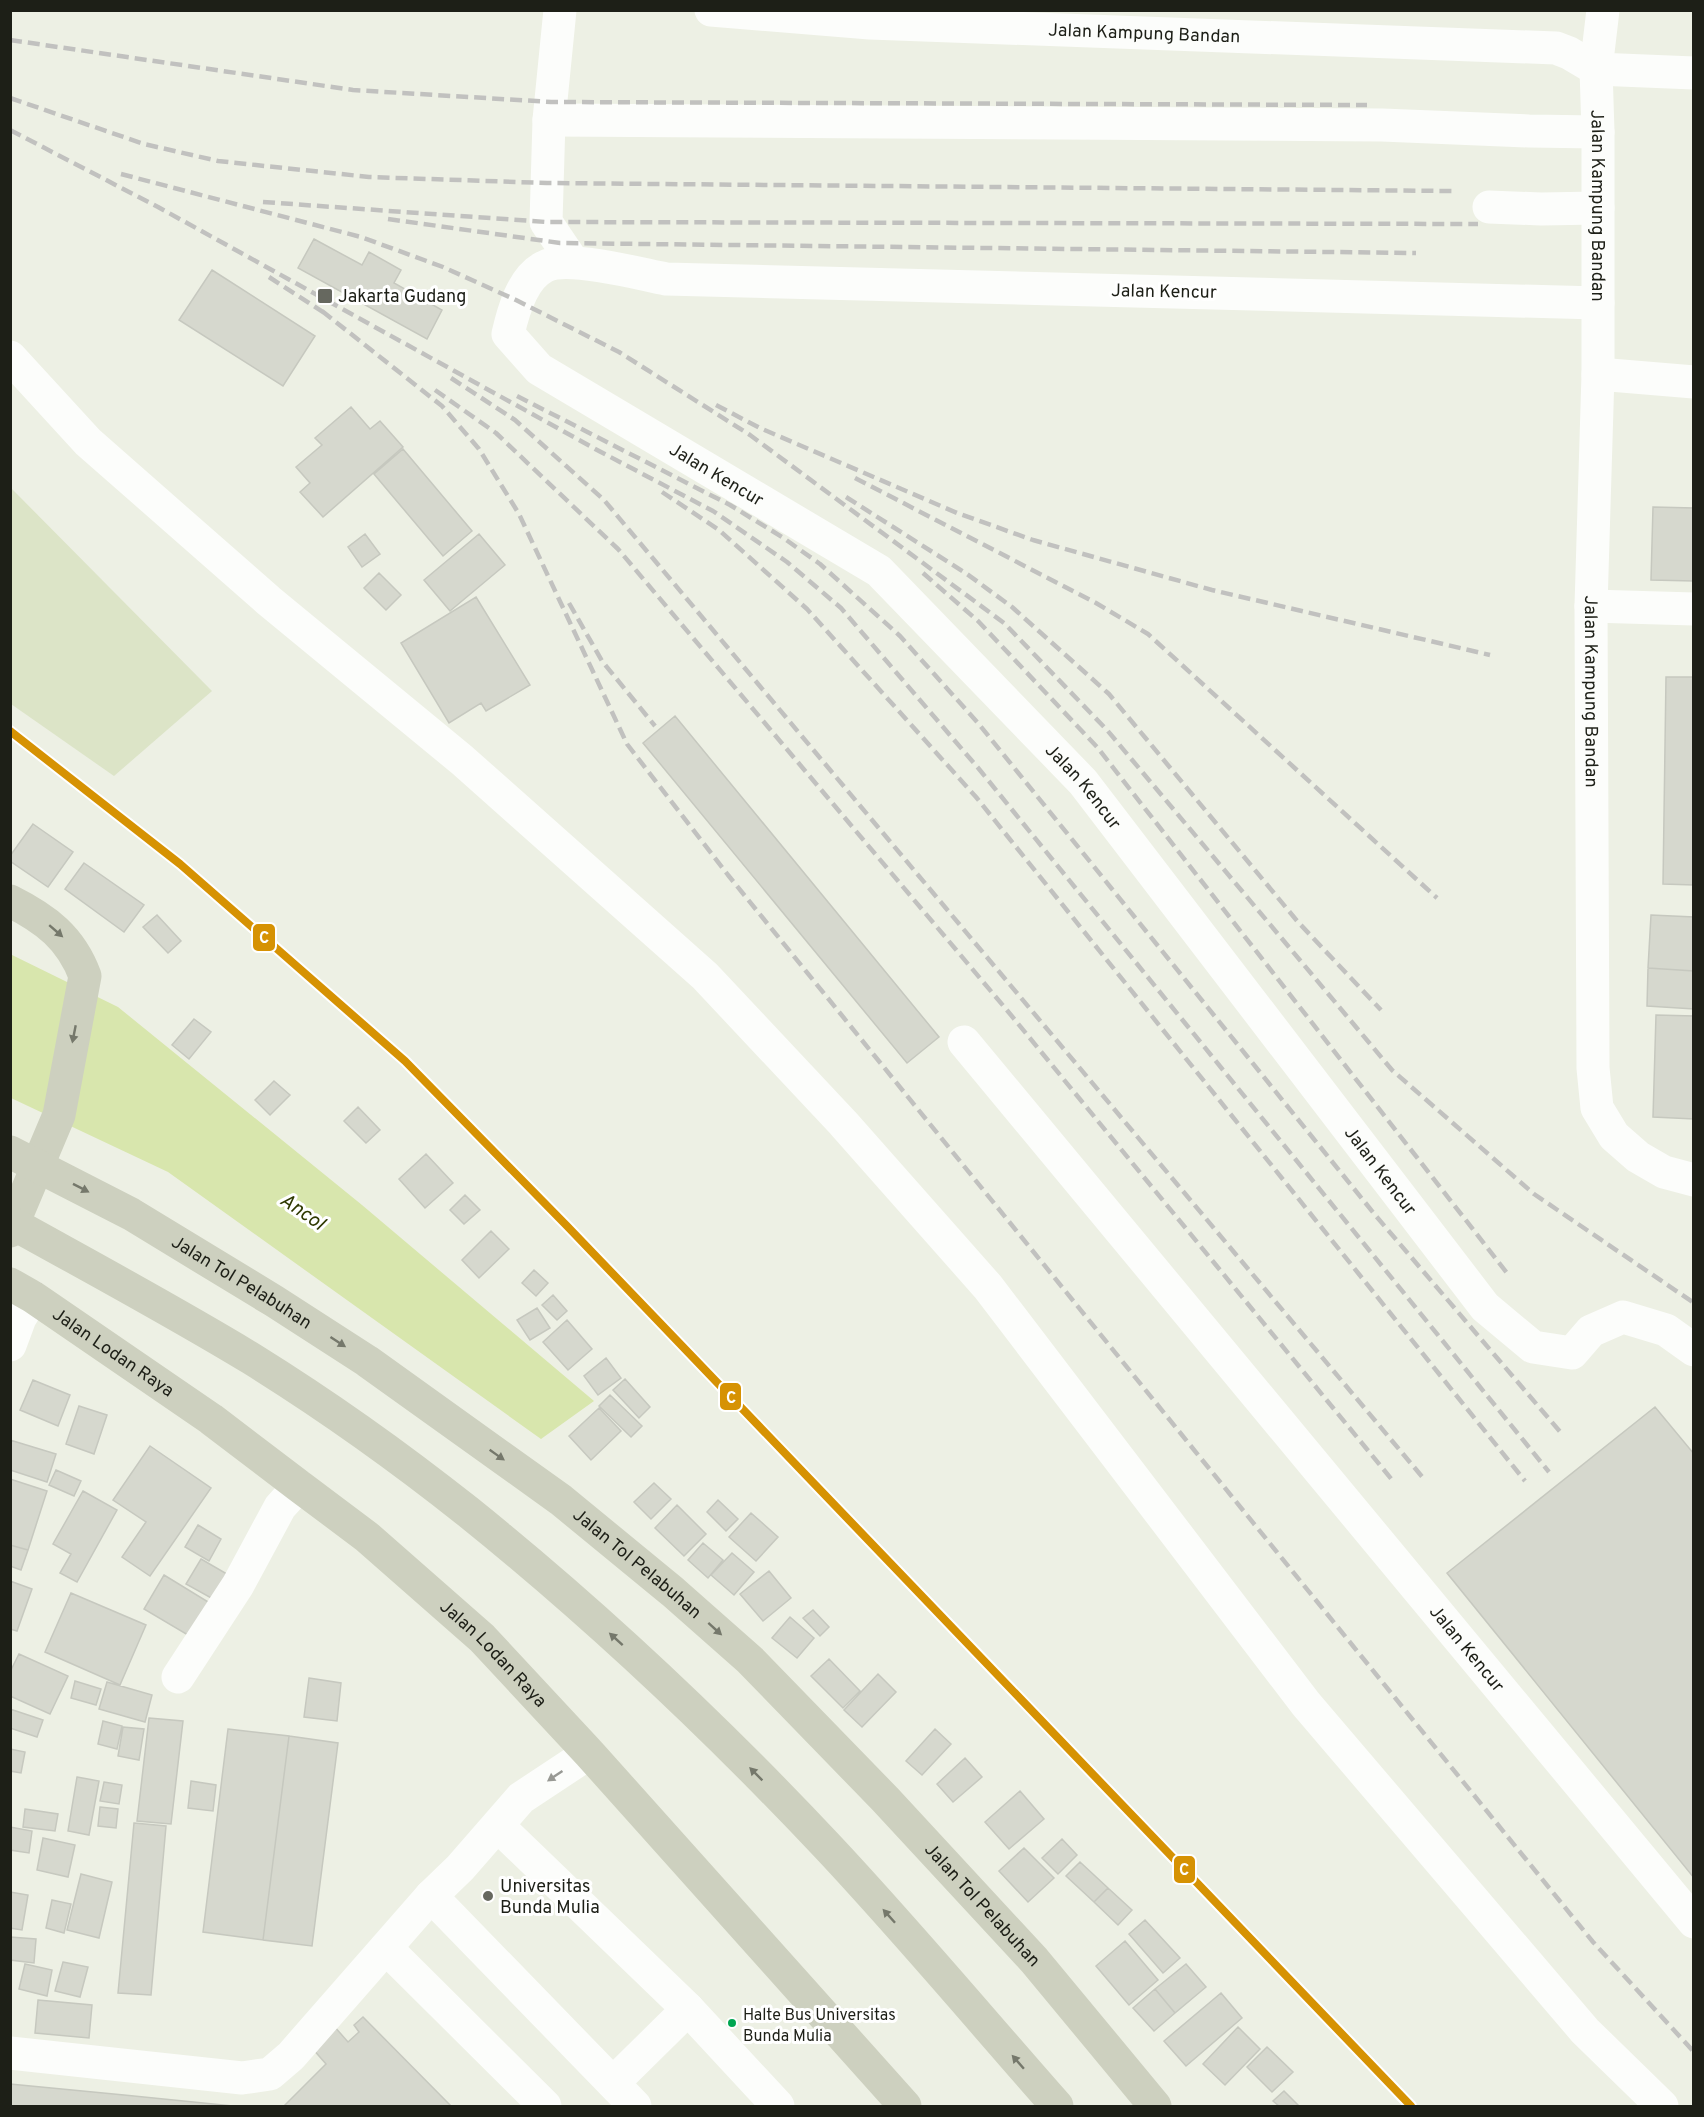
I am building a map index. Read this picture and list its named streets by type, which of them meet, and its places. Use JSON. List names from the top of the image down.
{
  "streets": {
    "highway": ["Jalan Tol Pelabuhan", "Jalan Lodan Raya"],
    "street": ["Jalan Kampung Bandan", "Jalan Kencur"]
  },
  "crossings": [
    ["Jalan Kampung Bandan", "Jalan Kencur"]
  ],
  "water": ["Ancol"],
  "places": {
    "transit": ["Jakarta Gudang"],
    "other": ["Universitas Bunda Mulia", "Halte Bus Universitas Bunda Mulia"]
  },
  "lines": ["transit line C"]
}
